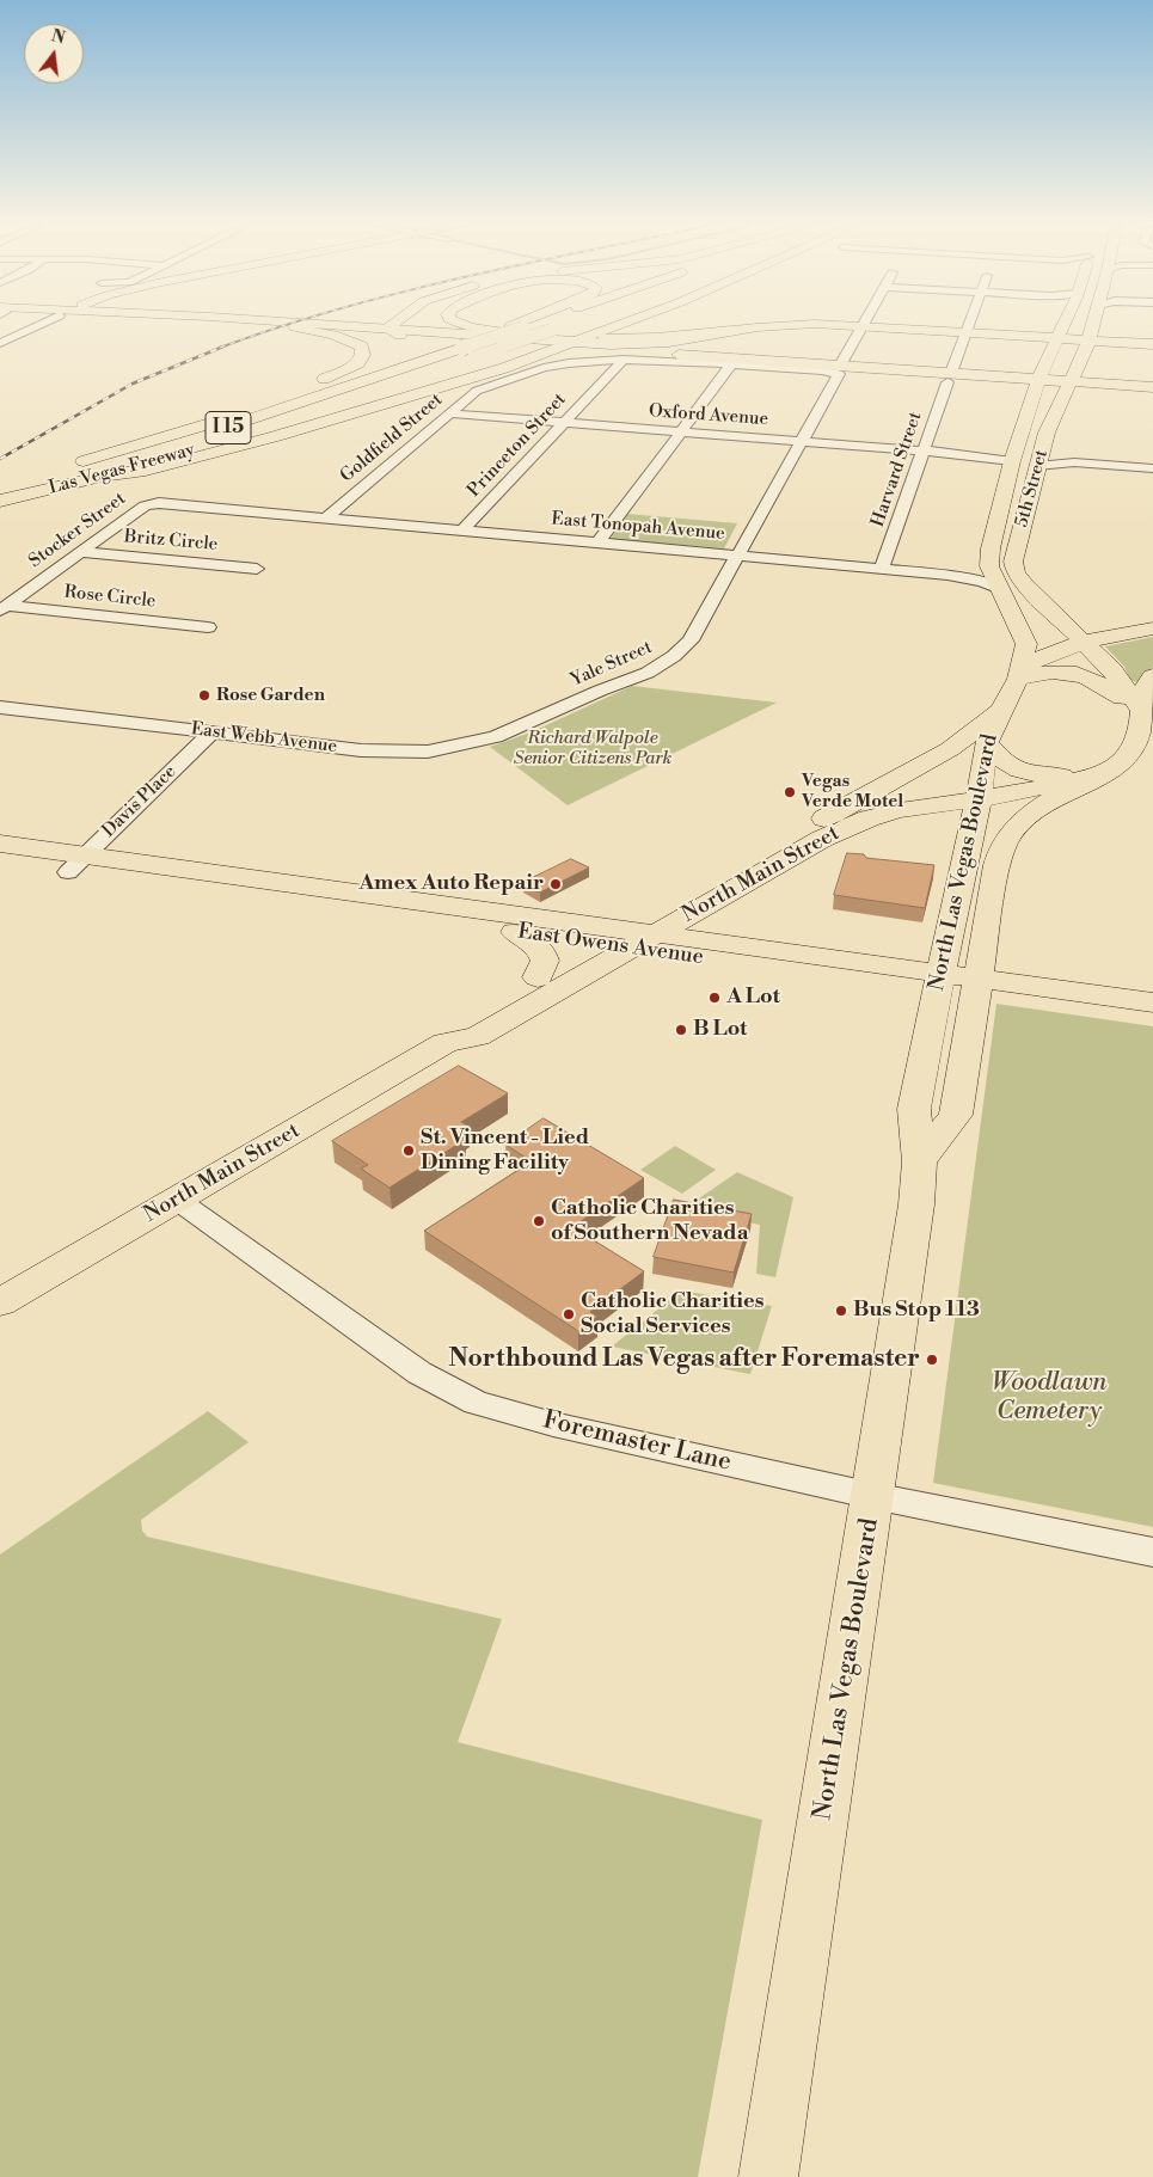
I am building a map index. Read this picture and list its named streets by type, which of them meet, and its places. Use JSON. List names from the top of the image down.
{
  "streets": {
    "main road": [
      "I 15",
      "Las Vegas Freeway",
      "5th Street",
      "North Las Vegas Boulevard",
      "North Main Street",
      "East Owens Avenue"
    ],
    "street": [
      "Oxford Avenue",
      "Goldfield Street",
      "Princeton Street",
      "Harvard Street",
      "East Tonopah Avenue",
      "Stocker Street",
      "Britz Circle",
      "Rose Circle",
      "Yale Street",
      "East Webb Avenue",
      "Davis Place",
      "Foremaster Lane"
    ]
  },
  "crossings": [
    ["Oxford Avenue", "Goldfield Street"],
    ["Oxford Avenue", "Princeton Street"],
    ["Oxford Avenue", "Harvard Street"],
    ["Oxford Avenue", "5th Street"],
    ["Oxford Avenue", "Yale Street"],
    ["Goldfield Street", "Princeton Street"],
    ["Goldfield Street", "East Tonopah Avenue"],
    ["Goldfield Street", "Yale Street"],
    ["Princeton Street", "East Tonopah Avenue"],
    ["Harvard Street", "East Tonopah Avenue"],
    ["5th Street", "East Tonopah Avenue"],
    ["5th Street", "North Las Vegas Boulevard"],
    ["5th Street", "North Main Street"],
    ["East Tonopah Avenue", "Stocker Street"],
    ["East Tonopah Avenue", "Yale Street"],
    ["Stocker Street", "Britz Circle"],
    ["Stocker Street", "Rose Circle"],
    ["Yale Street", "East Webb Avenue"],
    ["East Webb Avenue", "Davis Place"],
    ["Davis Place", "East Owens Avenue"],
    ["North Las Vegas Boulevard", "North Main Street"],
    ["North Las Vegas Boulevard", "East Owens Avenue"],
    ["North Las Vegas Boulevard", "Foremaster Lane"],
    ["North Main Street", "East Owens Avenue"],
    ["North Main Street", "Foremaster Lane"]
  ],
  "parks": ["Richard Walpole Senior Citizens Park", "Woodlawn Cemetery"],
  "places": [
    "Rose Garden",
    "Vegas Verde Motel",
    "Amex Auto Repair",
    "A Lot",
    "B Lot",
    "St. Vincent - Lied Dining Facility",
    "Catholic Charities of Southern Nevada",
    "Bus Stop 113",
    "Catholic Charities Social Services",
    "Northbound Las Vegas after Foremaster"
  ],
  "north": "top"
}
